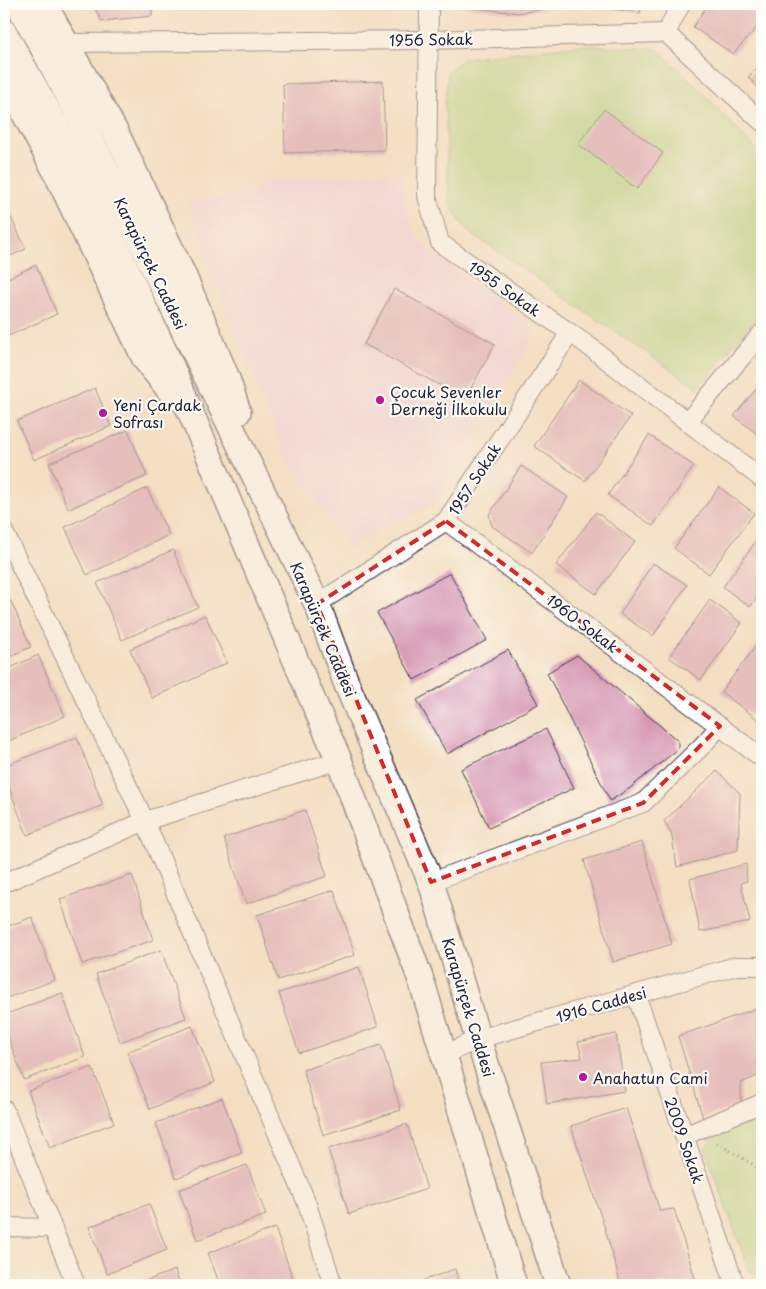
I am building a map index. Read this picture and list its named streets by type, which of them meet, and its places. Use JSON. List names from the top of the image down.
{
  "streets": {
    "main road": ["Karapürçek Caddesi"],
    "street": [
      "1956 Sokak",
      "1955 Sokak",
      "1957 Sokak",
      "1960 Sokak",
      "1916 Caddesi",
      "2009 Sokak"
    ]
  },
  "crossings": [
    ["1956 Sokak", "1955 Sokak"],
    ["Karapürçek Caddesi", "1957 Sokak"],
    ["Karapürçek Caddesi", "1916 Caddesi"],
    ["1955 Sokak", "1957 Sokak"],
    ["1957 Sokak", "1960 Sokak"],
    ["1916 Caddesi", "2009 Sokak"]
  ],
  "places": ["Çocuk Sevenler Derneği İlkokulu", "Yeni Çardak Sofrası", "Anahatun Cami"]
}
